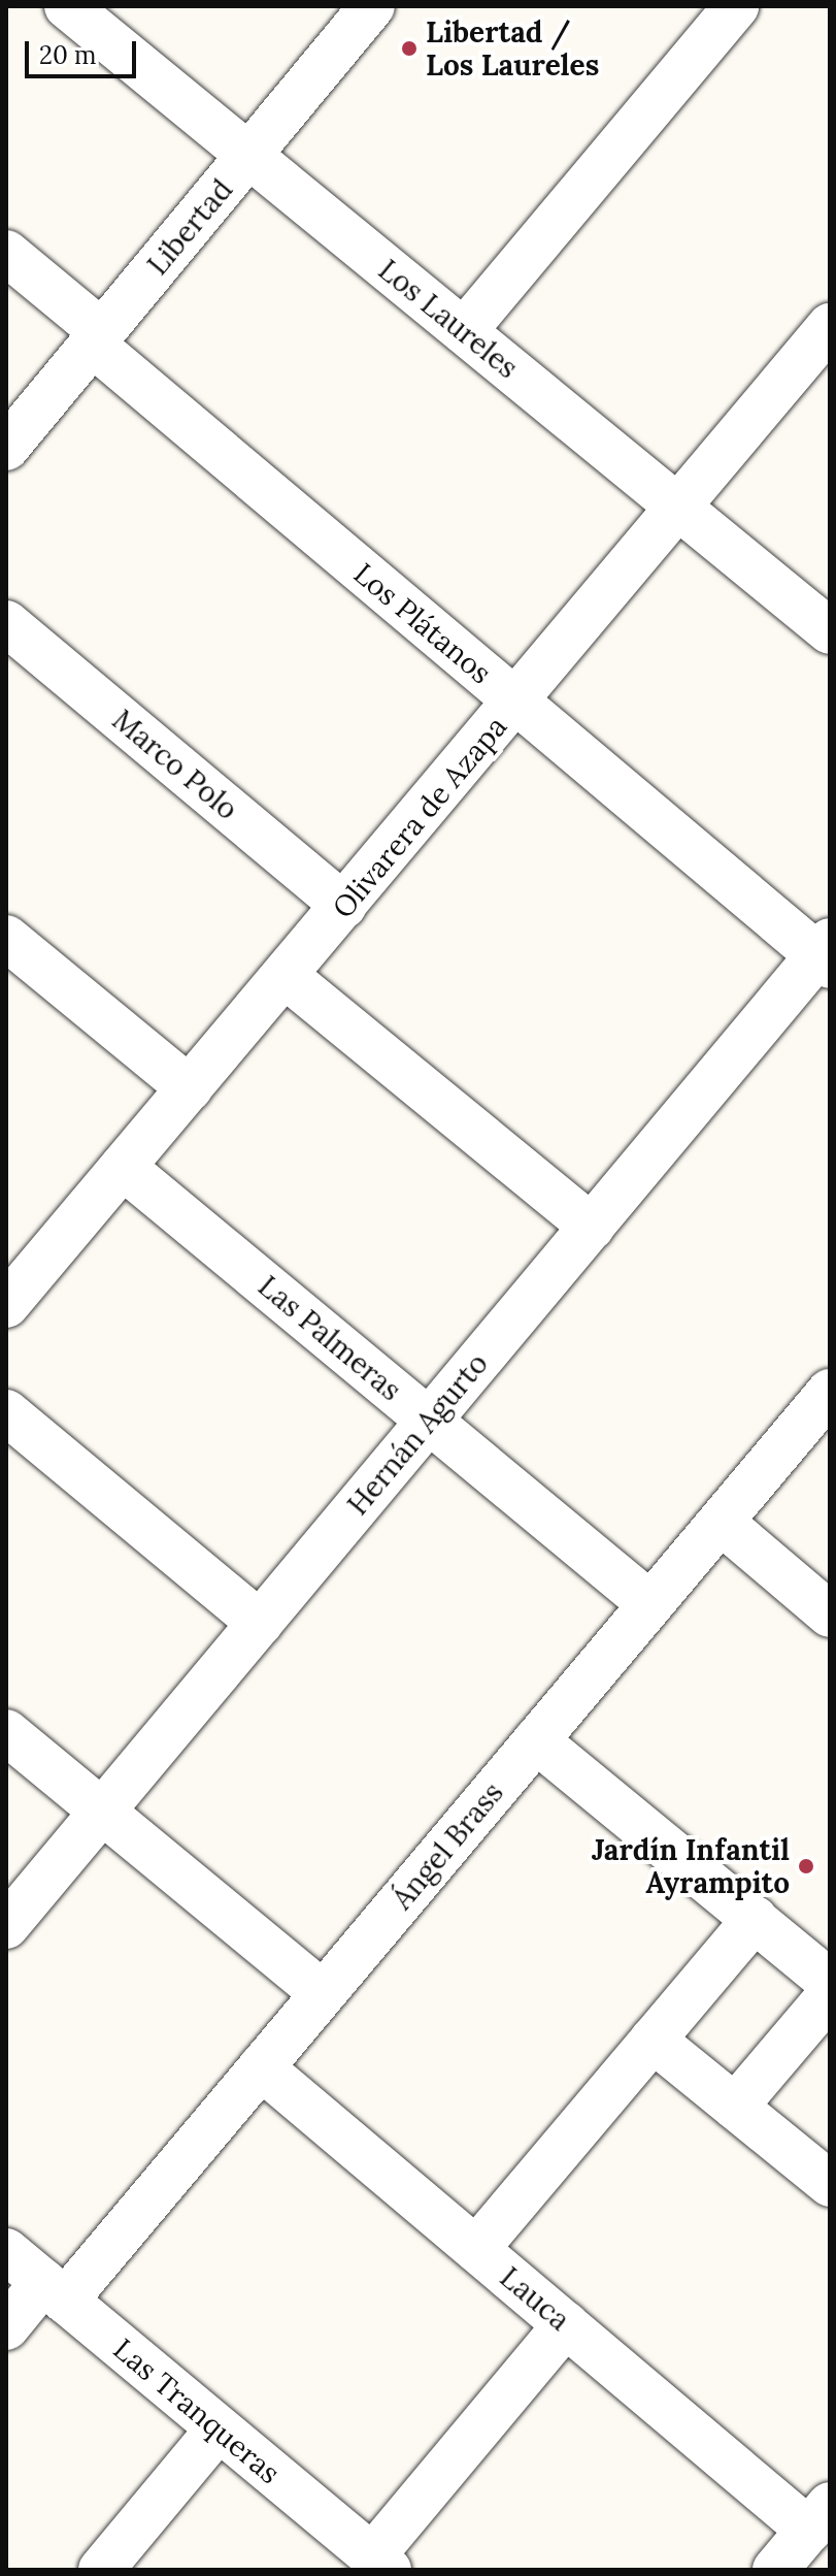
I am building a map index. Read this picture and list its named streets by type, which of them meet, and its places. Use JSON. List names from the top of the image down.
{
  "streets": {
    "street": [
      "Libertad",
      "Los Laureles",
      "Los Plátanos",
      "Marco Polo",
      "Olivarera de Azapa",
      "Las Palmeras",
      "Hernán Agurto",
      "Ángel Brass",
      "Lauca",
      "Las Tranqueras"
    ]
  },
  "crossings": [
    ["Libertad", "Los Laureles"],
    ["Libertad", "Los Plátanos"],
    ["Los Laureles", "Olivarera de Azapa"],
    ["Los Plátanos", "Olivarera de Azapa"],
    ["Los Plátanos", "Hernán Agurto"],
    ["Marco Polo", "Olivarera de Azapa"],
    ["Olivarera de Azapa", "Las Palmeras"],
    ["Las Palmeras", "Hernán Agurto"],
    ["Las Palmeras", "Ángel Brass"],
    ["Ángel Brass", "Lauca"],
    ["Ángel Brass", "Las Tranqueras"]
  ],
  "places": ["Libertad / Los Laureles", "Jardín Infantil Ayrampito"],
  "scale_bar": "20 m"
}
